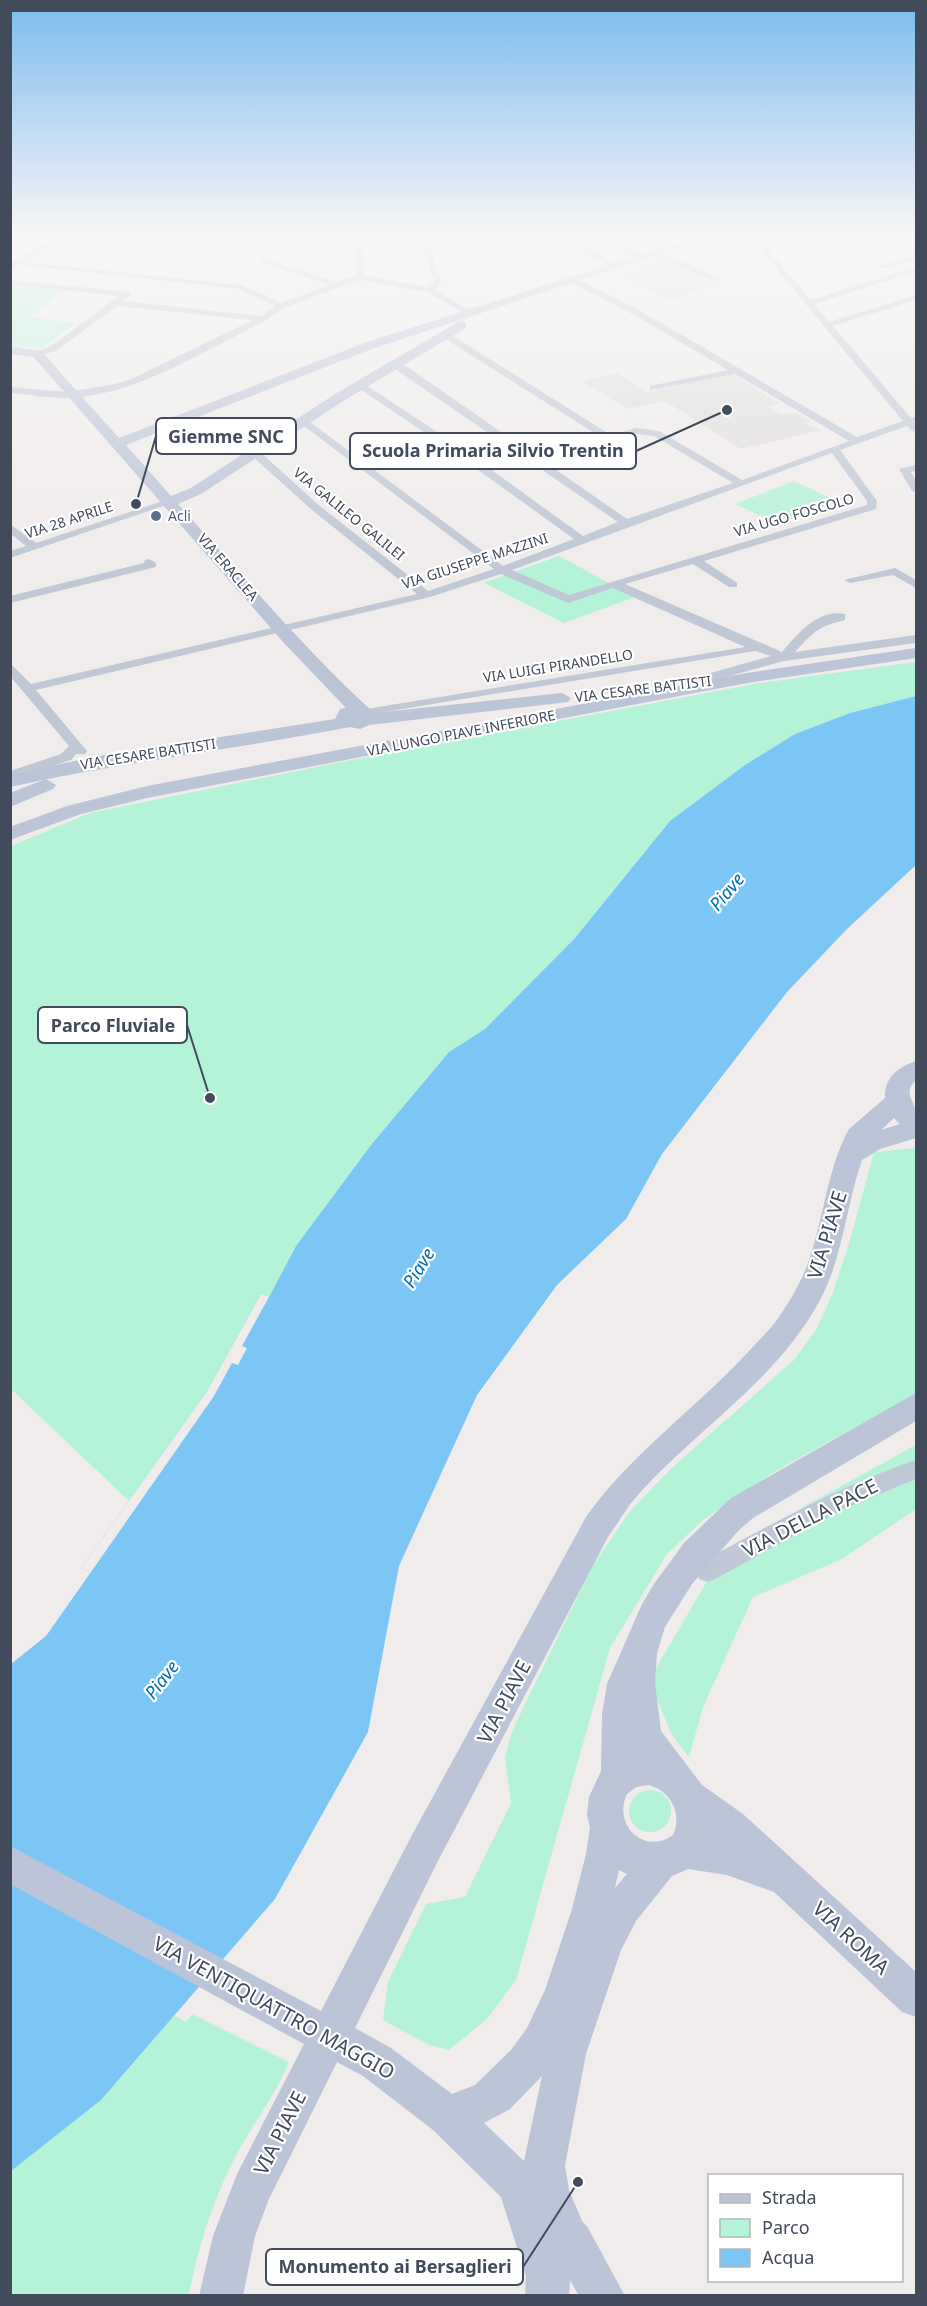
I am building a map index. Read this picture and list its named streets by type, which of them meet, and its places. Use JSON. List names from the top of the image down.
{
  "streets": {
    "street": [
      "VIA GALILEO GALILEI",
      "VIA UGO FOSCOLO",
      "VIA 28 APRILE",
      "VIA GIUSEPPE MAZZINI",
      "VIA ERACLEA",
      "VIA LUIGI PIRANDELLO",
      "VIA CESARE BATTISTI",
      "VIA LUNGO PIAVE INFERIORE",
      "VIA PIAVE",
      "VIA DELLA PACE",
      "VIA ROMA",
      "VIA VENTIQUATTRO MAGGIO"
    ]
  },
  "crossings": [
    ["VIA GALILEO GALILEI", "VIA GIUSEPPE MAZZINI"],
    ["VIA UGO FOSCOLO", "VIA GIUSEPPE MAZZINI"],
    ["VIA 28 APRILE", "VIA ERACLEA"],
    ["VIA GIUSEPPE MAZZINI", "VIA ERACLEA"],
    ["VIA GIUSEPPE MAZZINI", "VIA CESARE BATTISTI"],
    ["VIA ERACLEA", "VIA LUIGI PIRANDELLO"],
    ["VIA ERACLEA", "VIA CESARE BATTISTI"],
    ["VIA LUIGI PIRANDELLO", "VIA CESARE BATTISTI"],
    ["VIA CESARE BATTISTI", "VIA LUNGO PIAVE INFERIORE"]
  ],
  "water": ["Piave"],
  "places": [
    "Scuola Primaria Silvio Trentin",
    "Giemme SNC",
    "Acli",
    "Parco Fluviale",
    "Monumento ai Bersaglieri"
  ],
  "legend": ["Strada", "Parco", "Acqua"]
}
